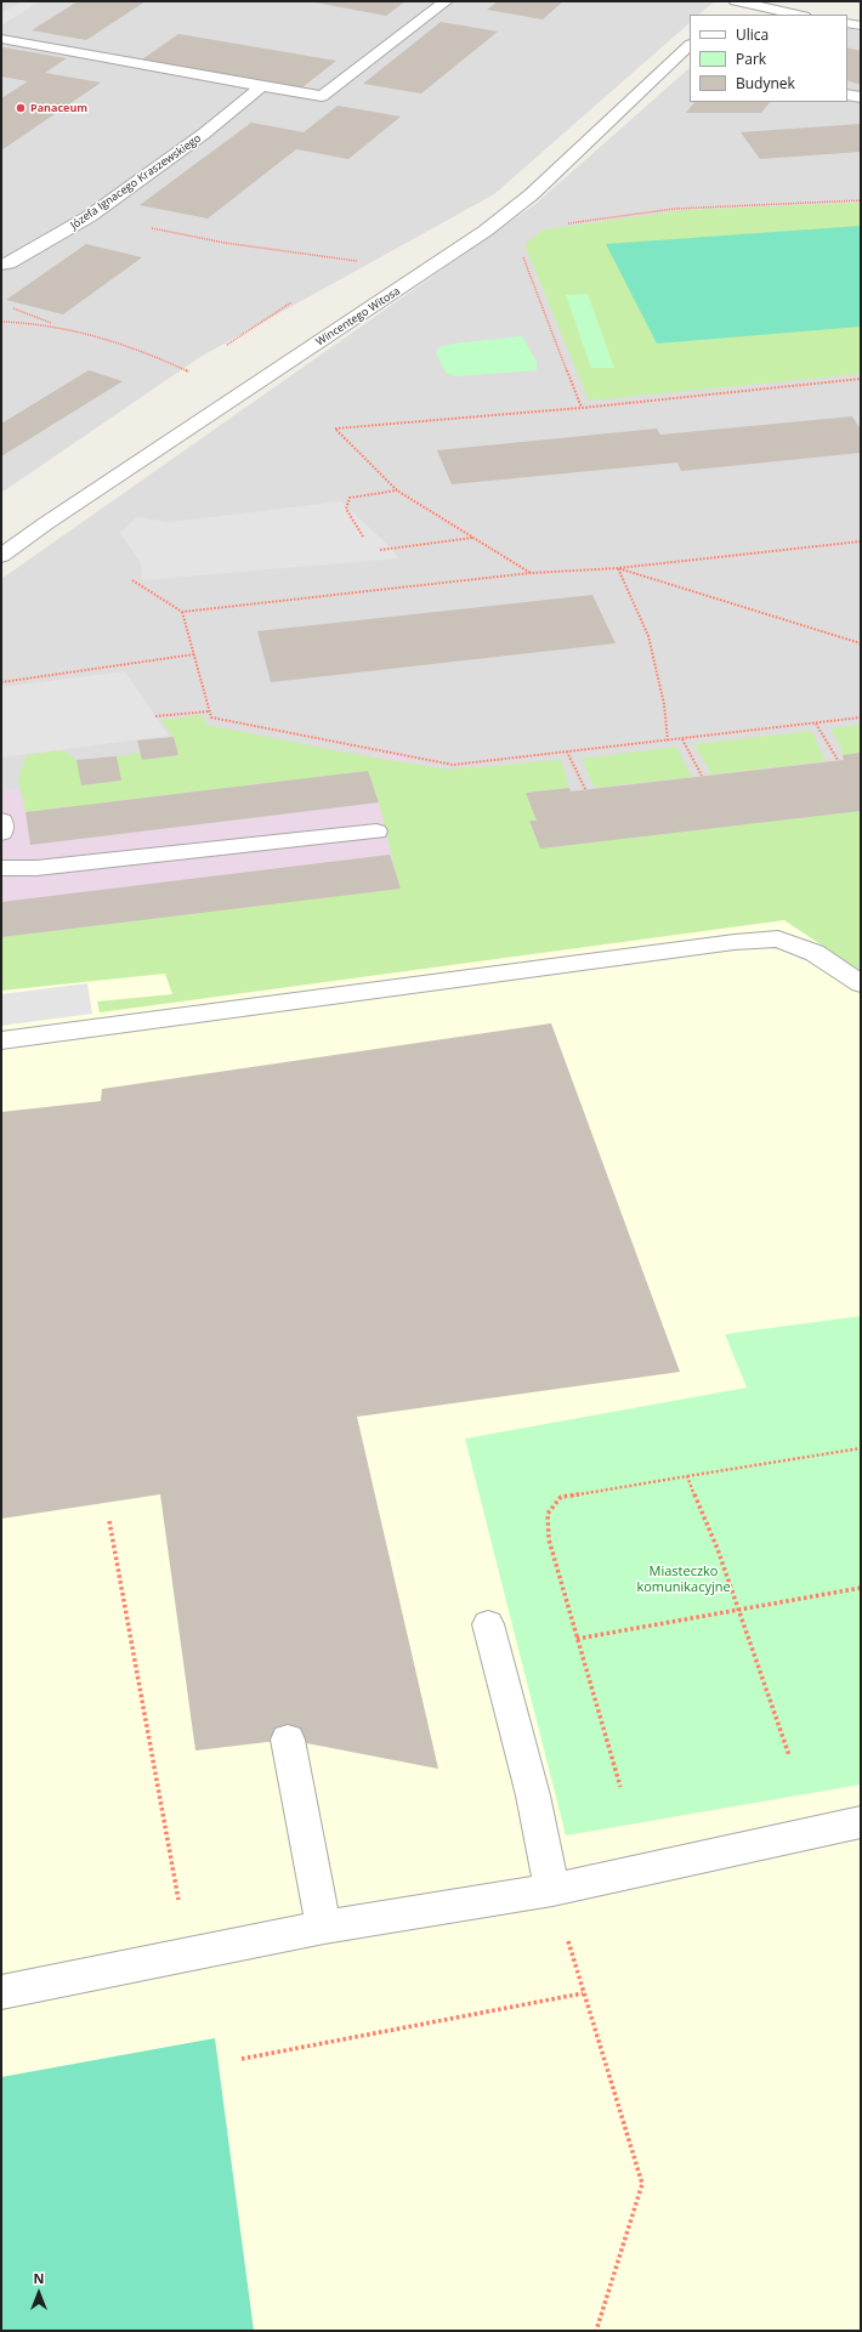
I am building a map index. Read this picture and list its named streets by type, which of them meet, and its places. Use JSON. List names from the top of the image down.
{
  "streets": {
    "street": ["Józefa Ignacego Kraszewskiego", "Wincentego Witosa"]
  },
  "parks": ["Miasteczko komunikacyjne"],
  "places": ["Panaceum"],
  "legend": ["Ulica", "Park", "Budynek"],
  "north": "top"
}
